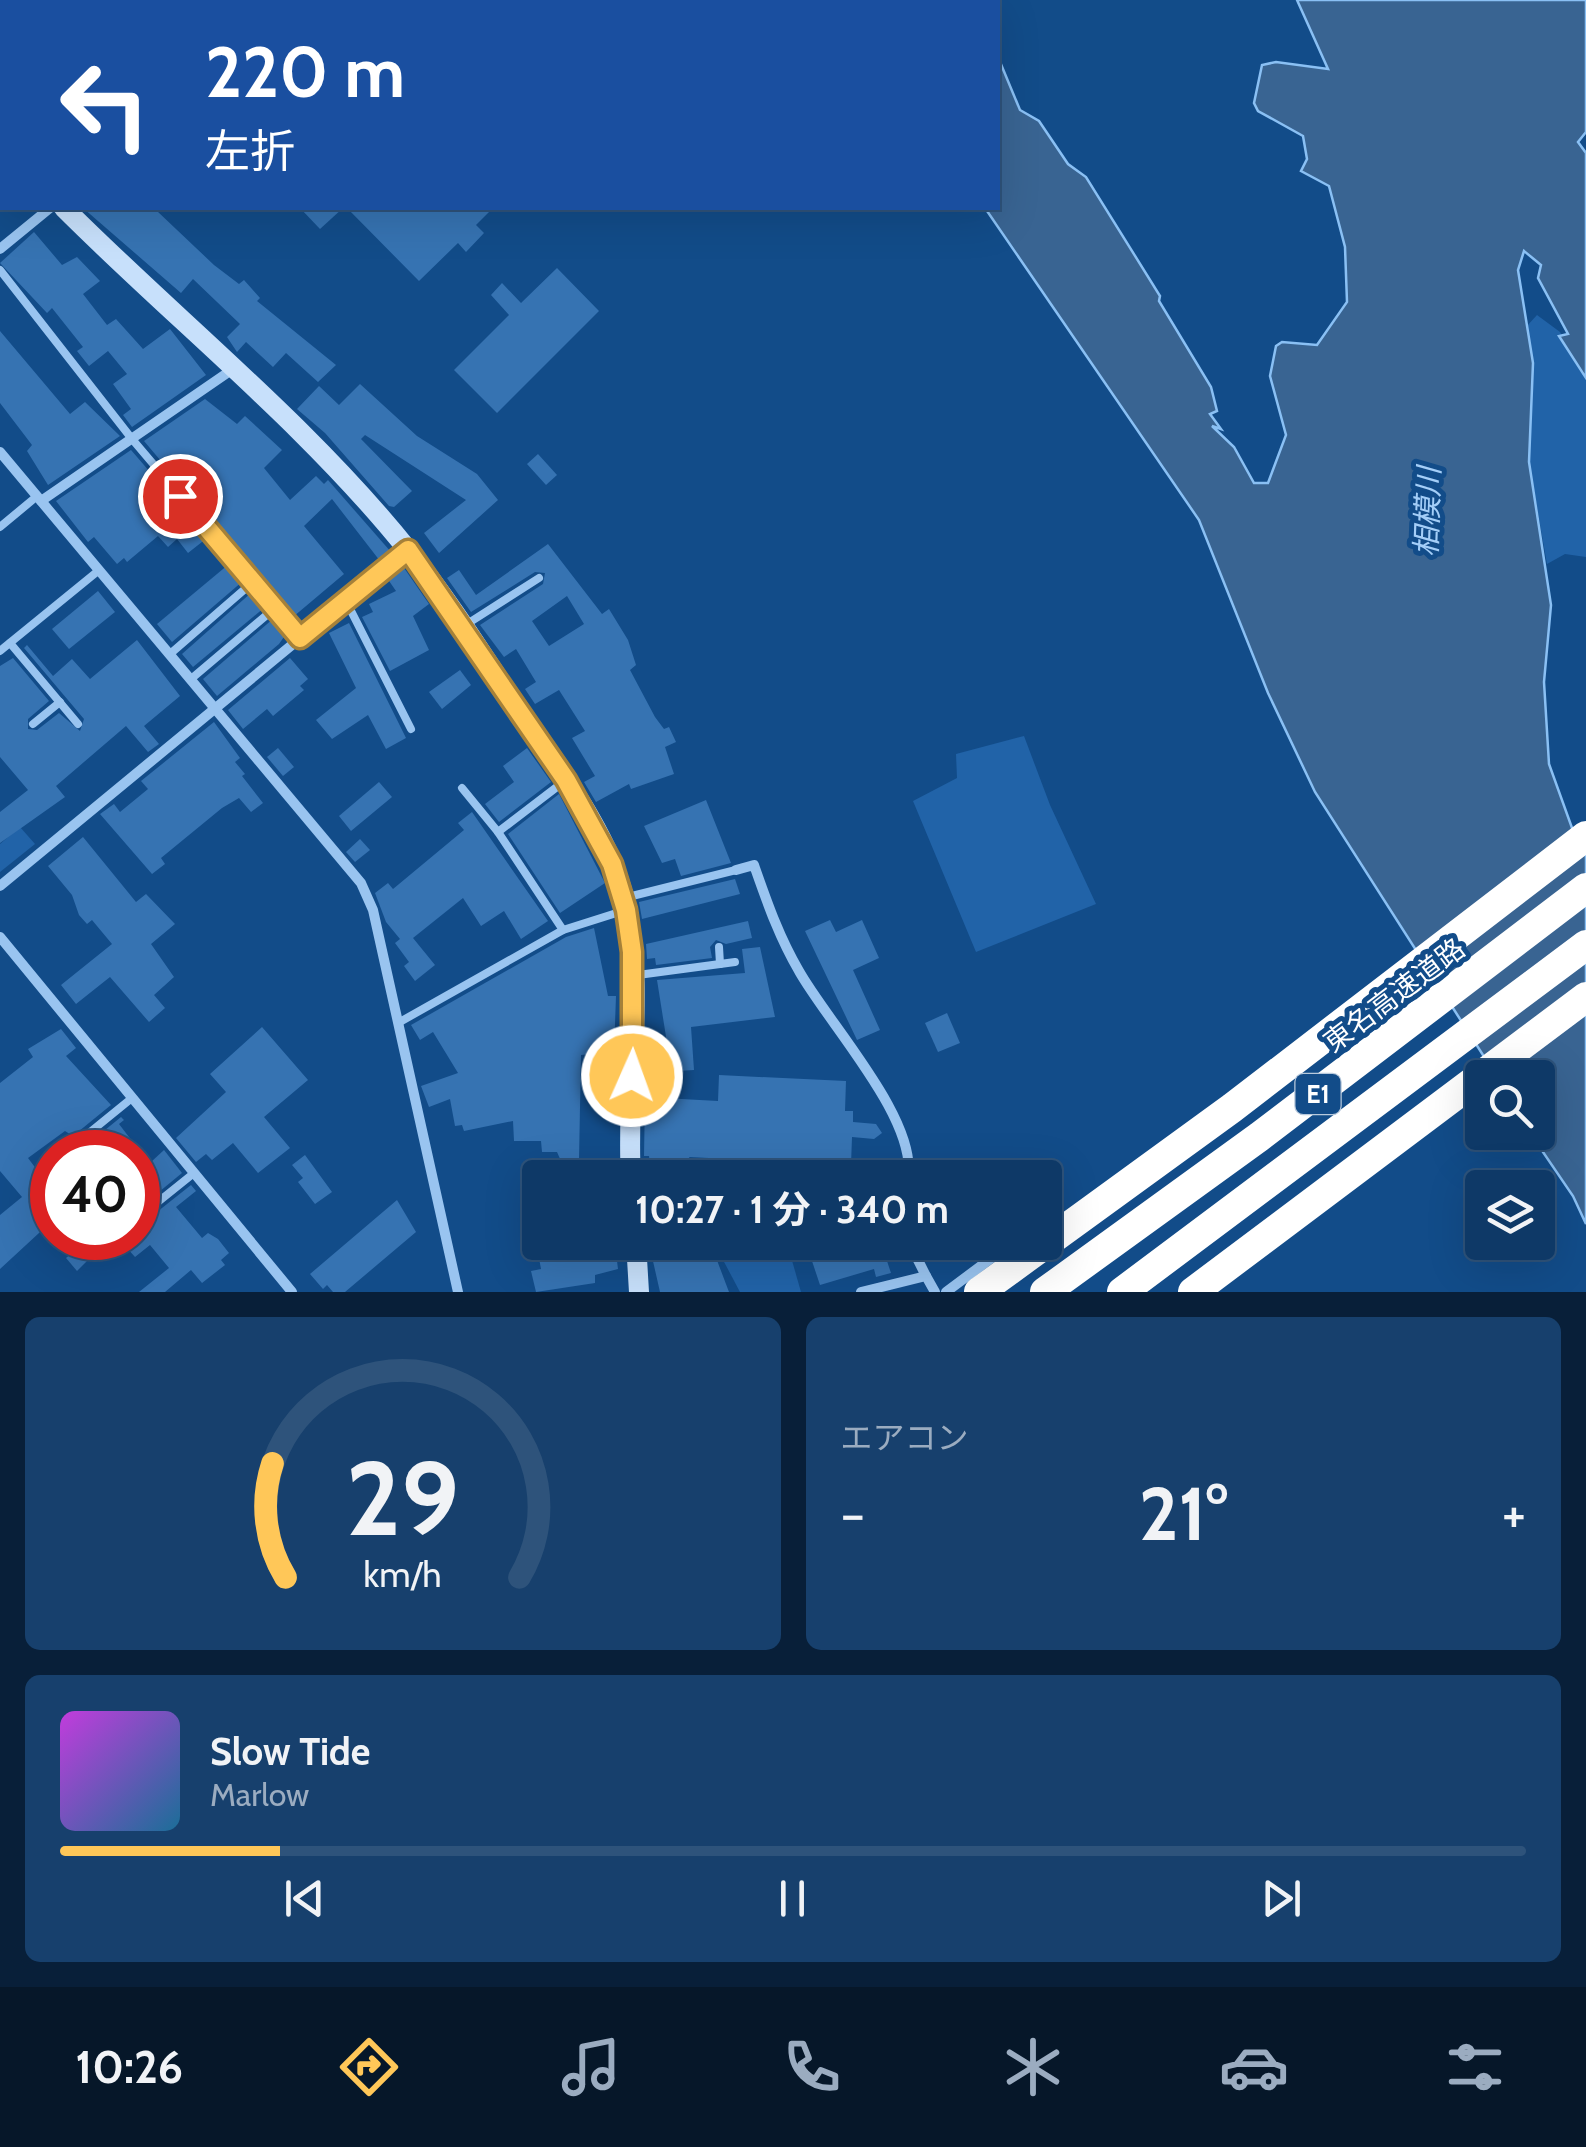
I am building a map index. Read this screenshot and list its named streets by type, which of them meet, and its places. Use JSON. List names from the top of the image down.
{
  "streets": {
    "highway": ["東名高速道路", "E1"]
  },
  "water": ["相模川"],
  "page": {
    "turn": ["220 m", "左折"],
    "limit": "40",
    "trip": "10:27 · 1 分 · 340 m",
    "tile": "エアコン",
    "heat": ["−", "21°", "+"],
    "song": ["Slow Tide", "Marlow"],
    "tabs": "10:26",
    "gauge": ["29", "km/h"]
  }
}
